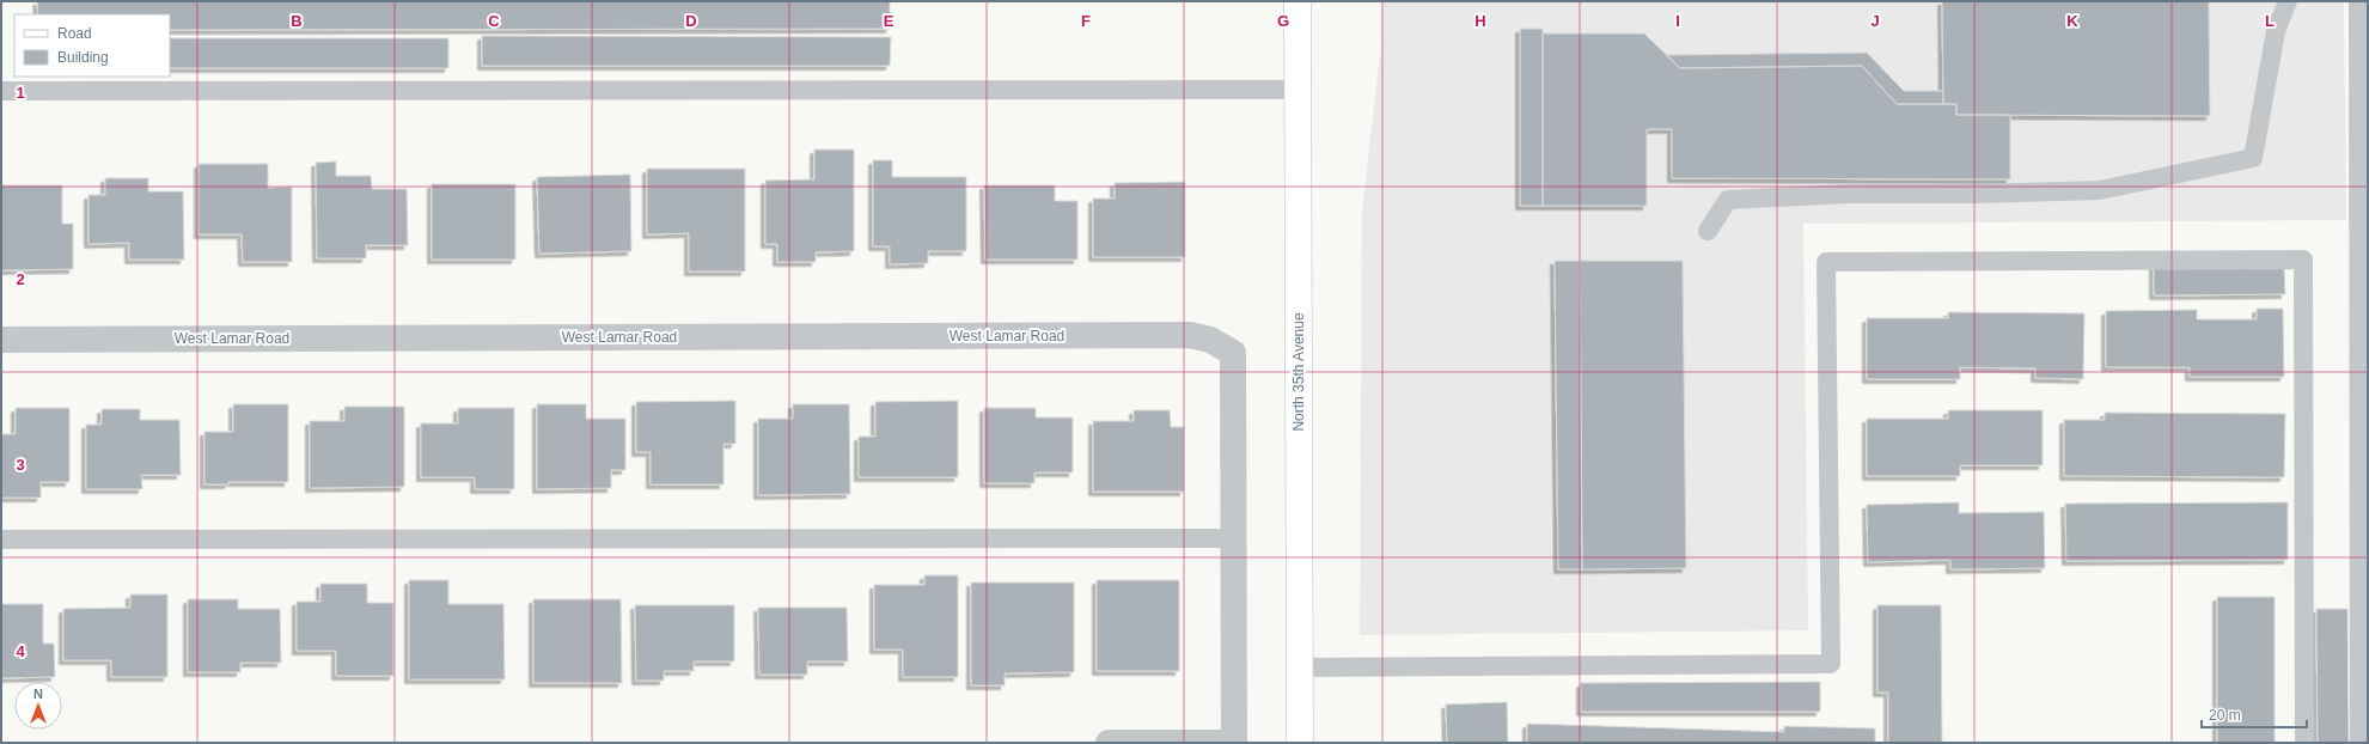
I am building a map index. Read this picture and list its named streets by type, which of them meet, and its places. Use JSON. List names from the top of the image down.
{
  "streets": {
    "main road": ["North 35th Avenue"],
    "street": ["West Lamar Road"]
  },
  "legend": ["Road", "Building"],
  "scale_bar": "20 m",
  "north": "top",
  "grid": {
    "columns": [
      "B",
      "C",
      "D",
      "E",
      "F",
      "G",
      "H",
      "I",
      "J",
      "K",
      "L"
    ],
    "rows": [
      "1",
      "2",
      "3",
      "4"
    ]
  }
}
